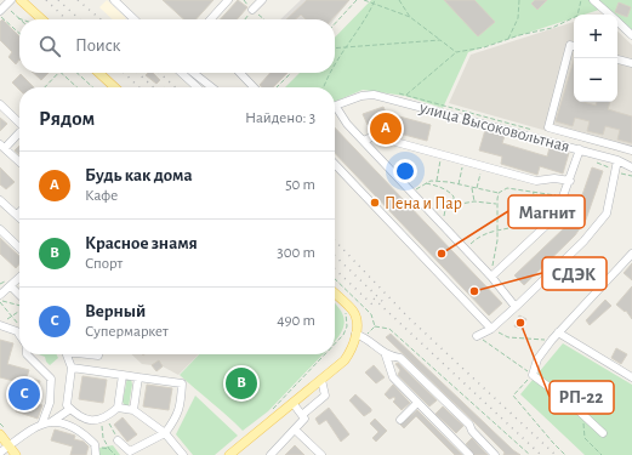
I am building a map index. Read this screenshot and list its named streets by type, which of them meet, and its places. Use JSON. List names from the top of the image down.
{
  "streets": {
    "street": ["улица Высоковольтная"]
  },
  "places": [
    "Пена и Пар",
    "Магнит",
    "СДЭК",
    "РП-22"
  ],
  "page": {
    "map_buttons": ["+", "−"],
    "search": "Поиск",
    "heading": ["Рядом", "Найдено: 3"],
    "pins": ["A", "B", "C"],
    "list": [
      {
        "mark": "A",
        "name": "Будь как дома",
        "note": "Кафе",
        "value": "50 m"
      },
      {
        "mark": "B",
        "name": "Красное знамя",
        "note": "Спорт",
        "value": "300 m"
      },
      {
        "mark": "C",
        "name": "Верный",
        "note": "Супермаркет",
        "value": "490 m"
      }
    ]
  }
}
